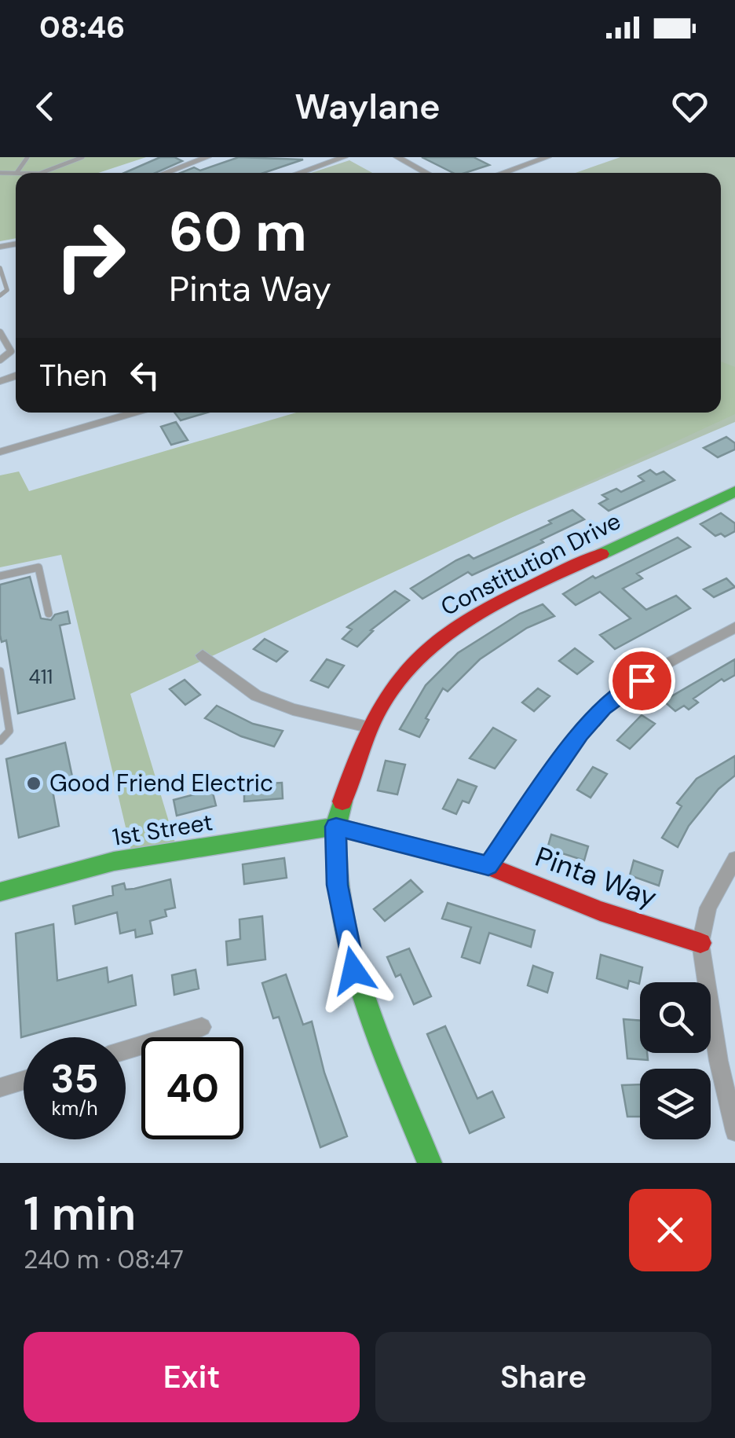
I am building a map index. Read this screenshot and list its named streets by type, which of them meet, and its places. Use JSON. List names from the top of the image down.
{
  "streets": {
    "street": ["Constitution Drive", "1st Street", "Pinta Way"]
  },
  "crossings": [
    ["Constitution Drive", "1st Street"],
    ["Constitution Drive", "Pinta Way"],
    ["1st Street", "Pinta Way"]
  ],
  "places": ["Good Friend Electric"],
  "house_numbers": ["411"],
  "page": {
    "status": "08:46",
    "header": "Waylane",
    "turn": ["60 m", "Pinta Way"],
    "then": "Then",
    "speed": "35 km/h",
    "limit": "40",
    "heading": ["1 min", "240 m · 08:47"],
    "buttons": ["Exit", "Share"]
  }
}
